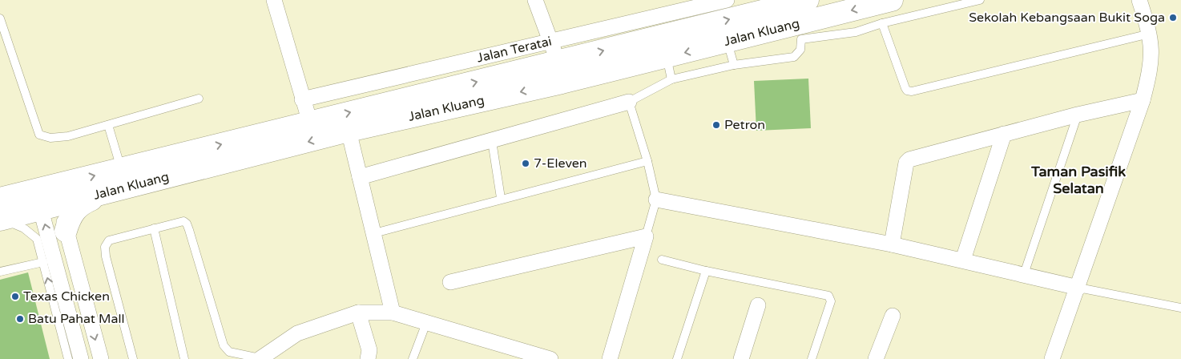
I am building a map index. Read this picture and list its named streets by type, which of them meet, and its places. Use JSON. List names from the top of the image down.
{
  "streets": {
    "highway": ["Jalan Kluang"],
    "street": ["Jalan Teratai"]
  },
  "districts": ["Taman Pasifik Selatan"],
  "places": [
    "Sekolah Kebangsaan Bukit Soga",
    "Petron",
    "7-Eleven",
    "Texas Chicken",
    "Batu Pahat Mall"
  ]
}
